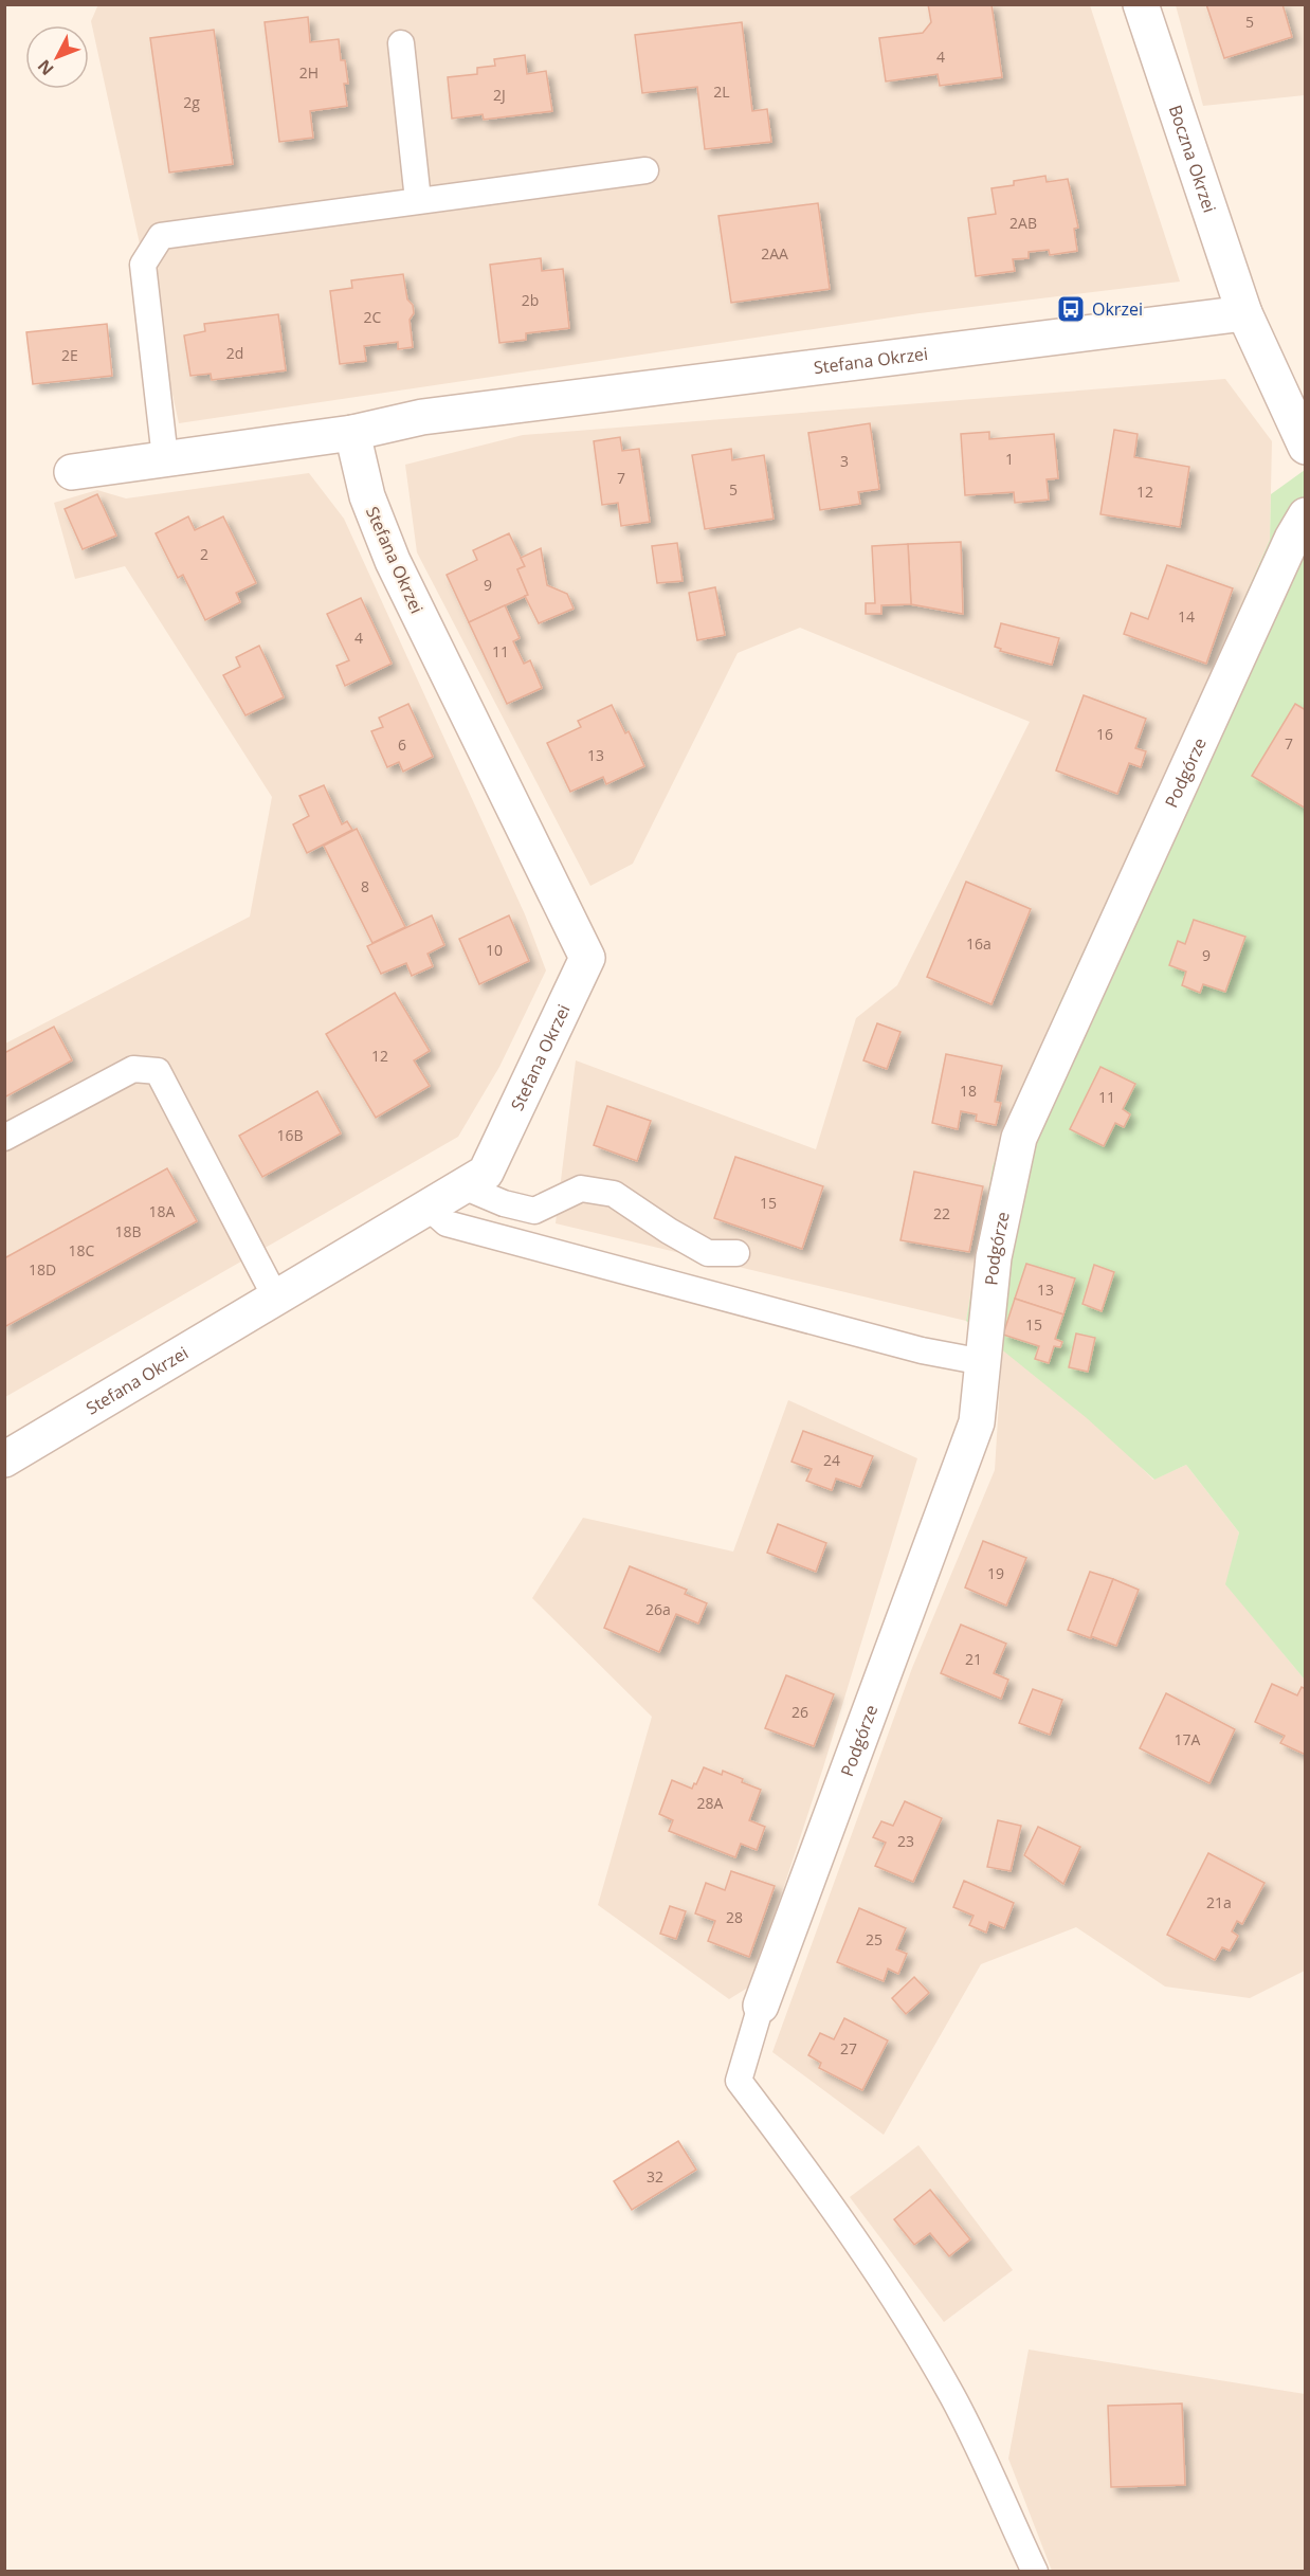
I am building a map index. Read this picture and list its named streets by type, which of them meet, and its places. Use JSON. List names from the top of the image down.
{
  "streets": {
    "street": ["Boczna Okrzei", "Stefana Okrzei", "Podgórze"]
  },
  "crossings": [
    ["Boczna Okrzei", "Stefana Okrzei"]
  ],
  "places": {
    "bus stop": ["Okrzei"]
  },
  "house_numbers": [
    "5",
    "4",
    "2H",
    "2L",
    "2J",
    "2g",
    "2AB",
    "2AA",
    "2b",
    "2C",
    "2d",
    "2E",
    "1",
    "3",
    "7",
    "5",
    "12",
    "2",
    "9",
    "14",
    "4",
    "11",
    "16",
    "7",
    "6",
    "13",
    "8",
    "16a",
    "10",
    "9",
    "12",
    "18",
    "11",
    "16B",
    "15",
    "18A",
    "22",
    "18B",
    "18C",
    "18D",
    "13",
    "15",
    "24",
    "19",
    "26a",
    "21",
    "26",
    "17A",
    "28A",
    "23",
    "21a",
    "28",
    "25",
    "27",
    "32"
  ],
  "north": "bottom left"
}
